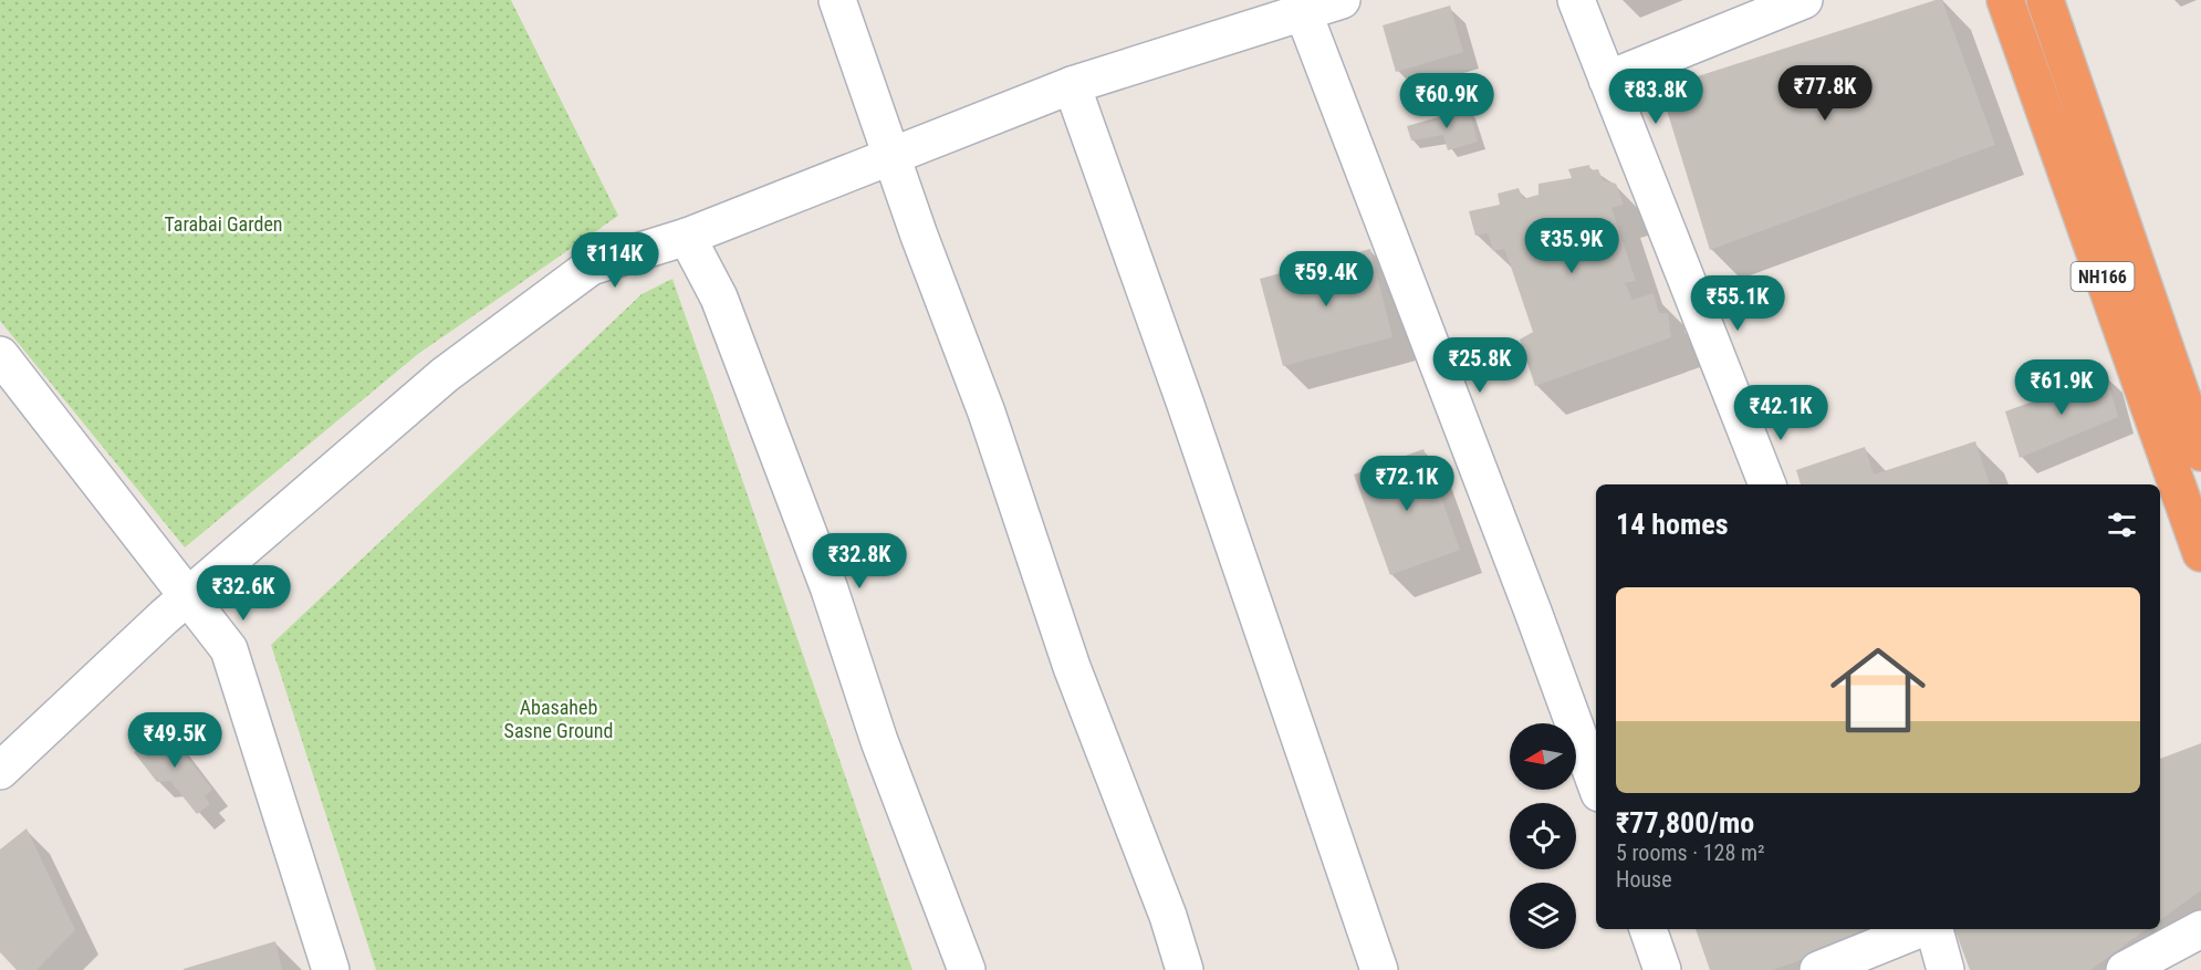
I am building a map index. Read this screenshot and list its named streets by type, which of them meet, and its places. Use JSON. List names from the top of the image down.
{
  "streets": {
    "highway": ["NH166"]
  },
  "parks": ["Tarabai Garden", "Abasaheb Sasne Ground"],
  "north": "left",
  "page": {
    "price": [
      "₹77.8K",
      "₹83.8K",
      "₹60.9K",
      "₹35.9K",
      "₹114K",
      "₹59.4K",
      "₹55.1K",
      "₹25.8K",
      "₹61.9K",
      "₹42.1K",
      "₹72.1K",
      "₹32.8K",
      "₹32.6K",
      "₹49.5K"
    ],
    "heading": "14 homes",
    "list": [
      {
        "name": "₹77,800/mo",
        "note": "5 rooms · 128 m² · House"
      }
    ]
  }
}
